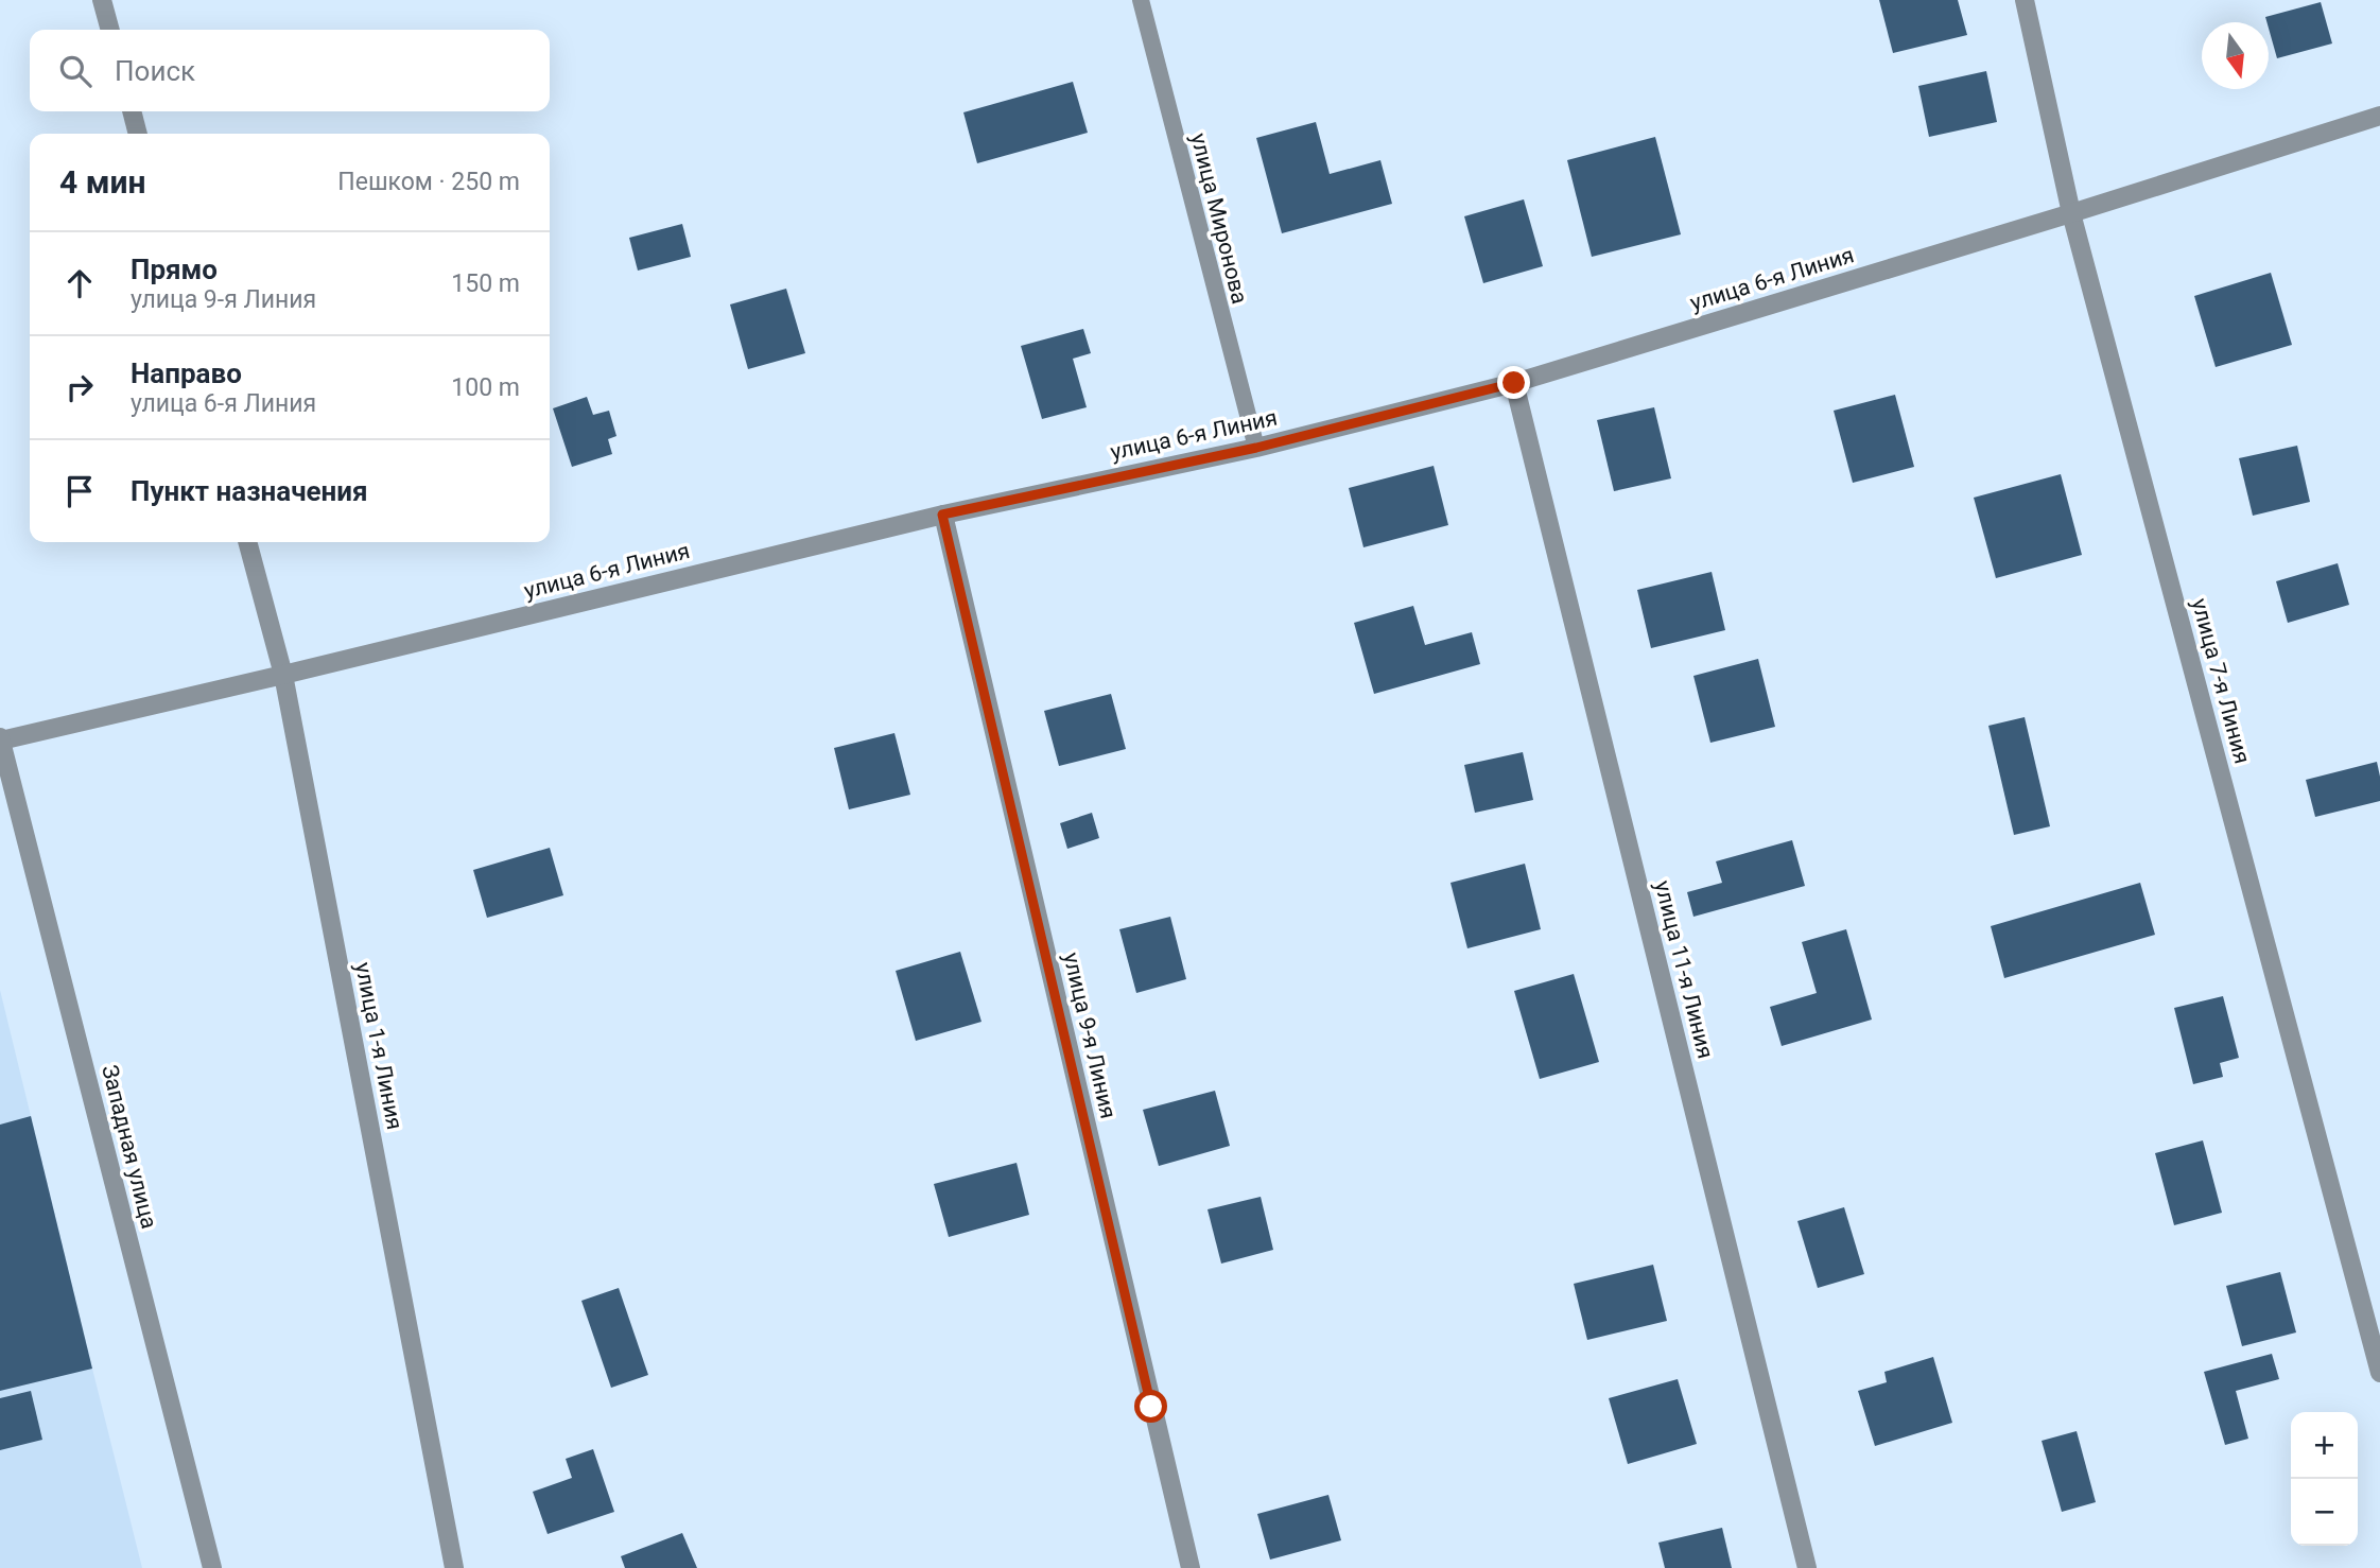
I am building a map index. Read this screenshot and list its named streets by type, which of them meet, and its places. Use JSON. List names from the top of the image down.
{
  "streets": {
    "street": [
      "улица 6-я Линия",
      "улица 7-я Линия",
      "улица 11-я Линия",
      "улица 9-я Линия",
      "улица 1-я Линия",
      "Западная улица"
    ],
    "lane": ["улица Миронова"]
  },
  "crossings": [
    ["улица Миронова", "улица 6-я Линия"],
    ["улица 6-я Линия", "улица 7-я Линия"],
    ["улица 6-я Линия", "улица 11-я Линия"],
    ["улица 6-я Линия", "улица 9-я Линия"],
    ["улица 6-я Линия", "улица 1-я Линия"],
    ["улица 6-я Линия", "Западная улица"]
  ],
  "north": "bottom",
  "page": {
    "search": "Поиск",
    "heading": ["4 мин", "Пешком · 250 m"],
    "list": [
      ["Прямо", "улица 9-я Линия", "150 m"],
      ["Направо", "улица 6-я Линия", "100 m"],
      "Пункт назначения"
    ],
    "map_buttons": ["+", "−"]
  }
}
